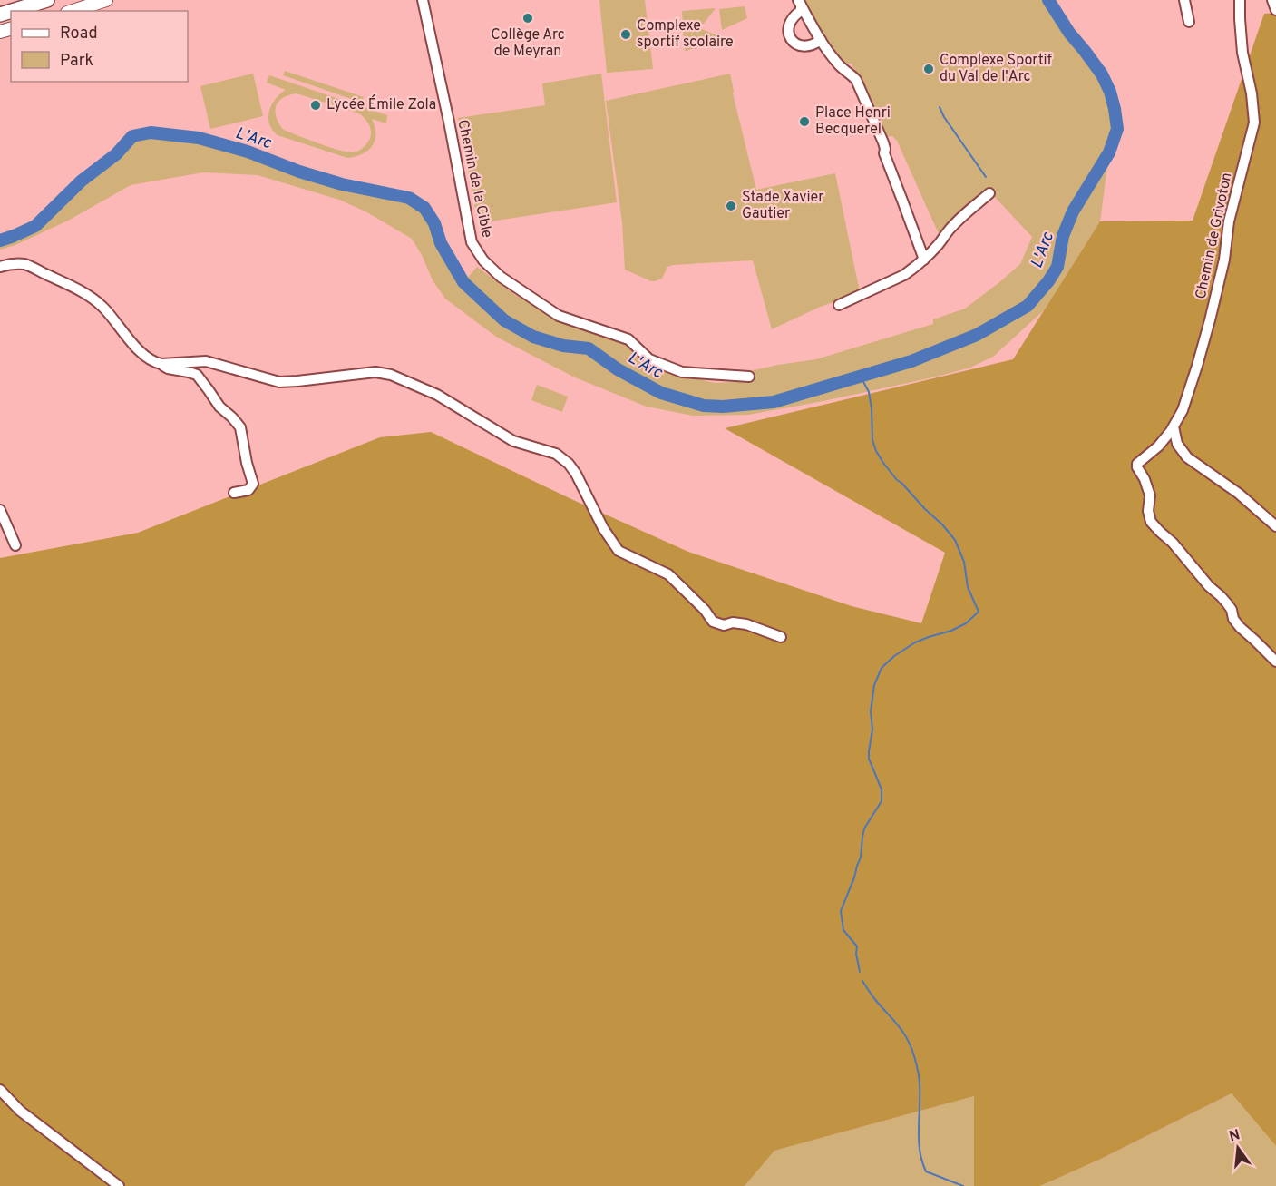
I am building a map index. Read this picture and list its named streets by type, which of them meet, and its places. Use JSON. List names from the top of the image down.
{
  "streets": {
    "street": ["Chemin de la Cible", "Chemin de Grivoton"]
  },
  "water": ["L'Arc"],
  "places": [
    "Collège Arc de Meyran",
    "Complexe sportif scolaire",
    "Complexe Sportif du Val de l'Arc",
    "Lycée Émile Zola",
    "Place Henri Becquerel",
    "Stade Xavier Gautier"
  ],
  "legend": ["Road", "Park"],
  "north": "top"
}
